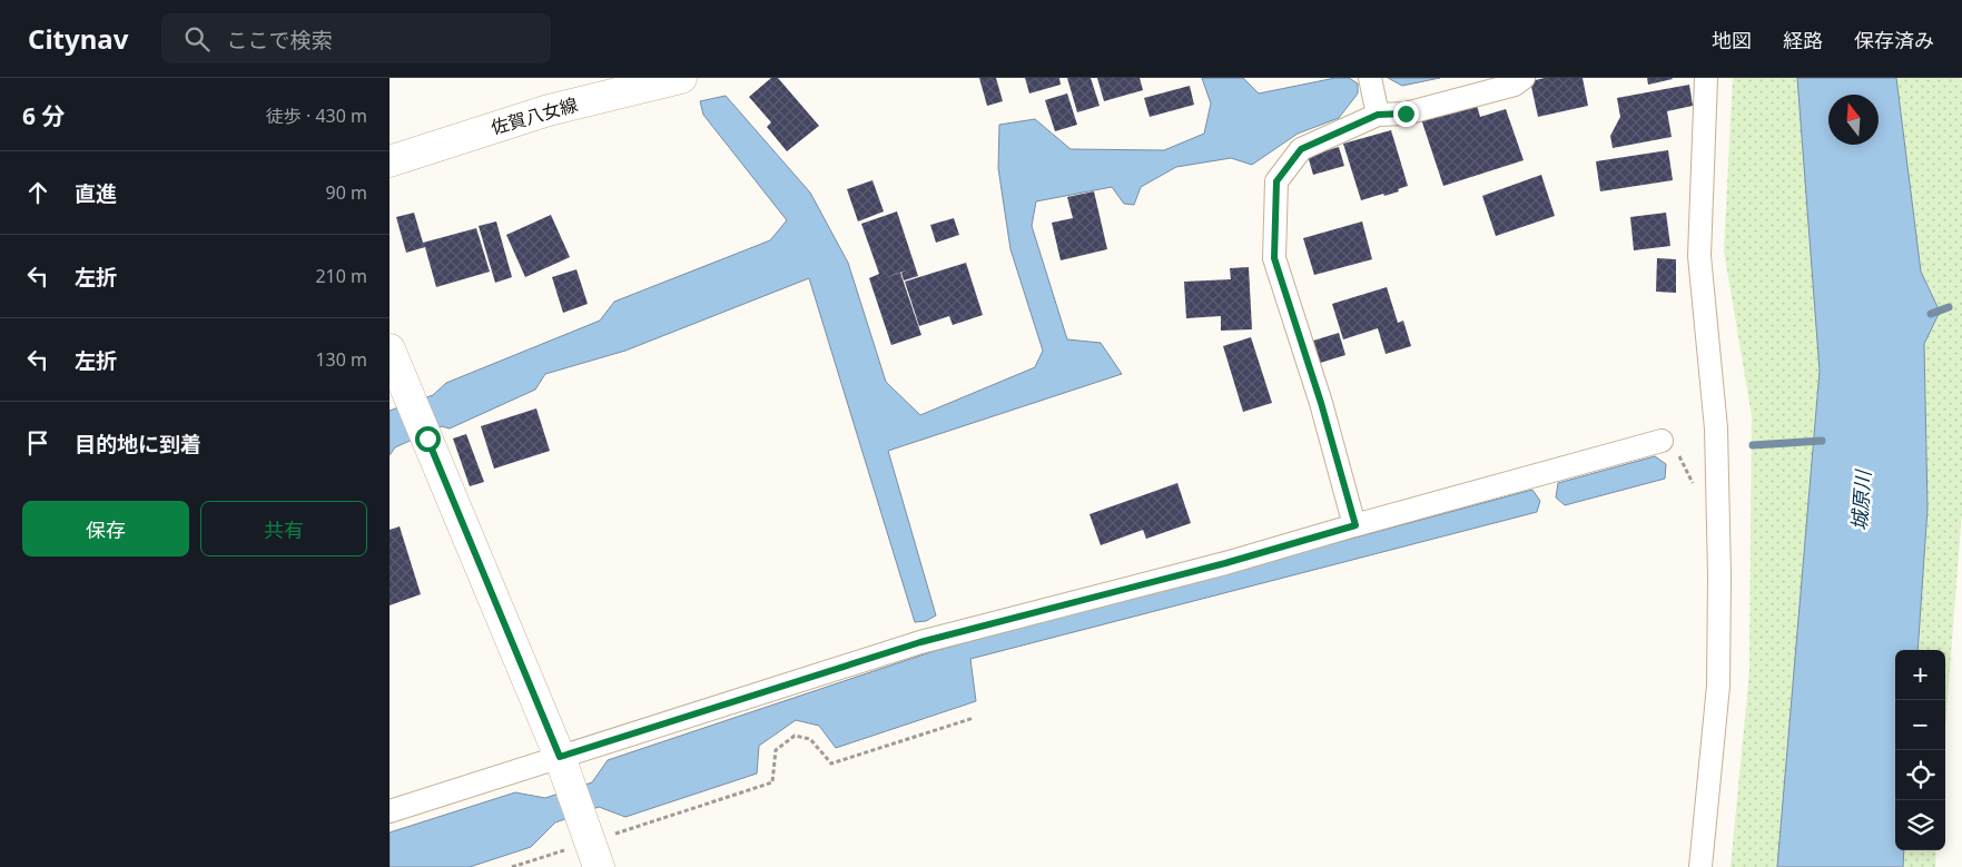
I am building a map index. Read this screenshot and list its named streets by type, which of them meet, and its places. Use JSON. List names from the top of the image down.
{
  "streets": {
    "street": ["佐賀八女線"]
  },
  "water": ["城原川"],
  "north": "top",
  "page": {
    "header": "Citynav",
    "search": "ここで検索",
    "nav": ["地図", "経路", "保存済み"],
    "heading": ["6 分", "徒歩 · 430 m"],
    "list": [
      ["直進", "90 m"],
      ["左折", "210 m"],
      ["左折", "130 m"],
      "目的地に到着"
    ],
    "buttons": ["保存", "共有"],
    "map_buttons": ["+", "−"]
  }
}
